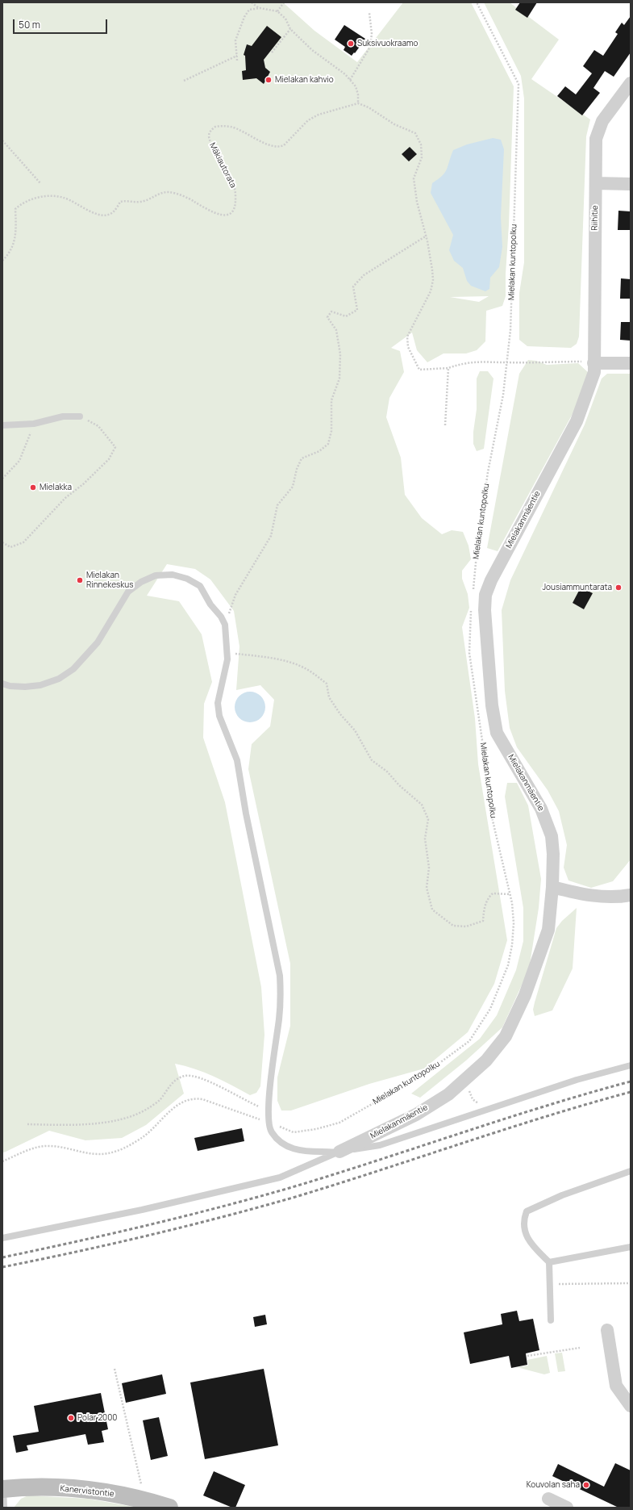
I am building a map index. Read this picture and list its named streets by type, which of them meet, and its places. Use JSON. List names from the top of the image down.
{
  "streets": {
    "street": ["Riihitie", "Mielakanmäentie", "Kanervistontie"],
    "path": ["Mäkiautorata", "Mielakan kuntopolku"]
  },
  "crossings": [
    ["Riihitie", "Mielakanmäentie"]
  ],
  "places": [
    "Suksivuokraamo",
    "Mielakan kahvio",
    "Mielakka",
    "Mielakan Rinnekeskus",
    "Jousiammuntarata",
    "Polar 2000",
    "Kouvolan saha"
  ],
  "scale_bar": "50 m"
}
